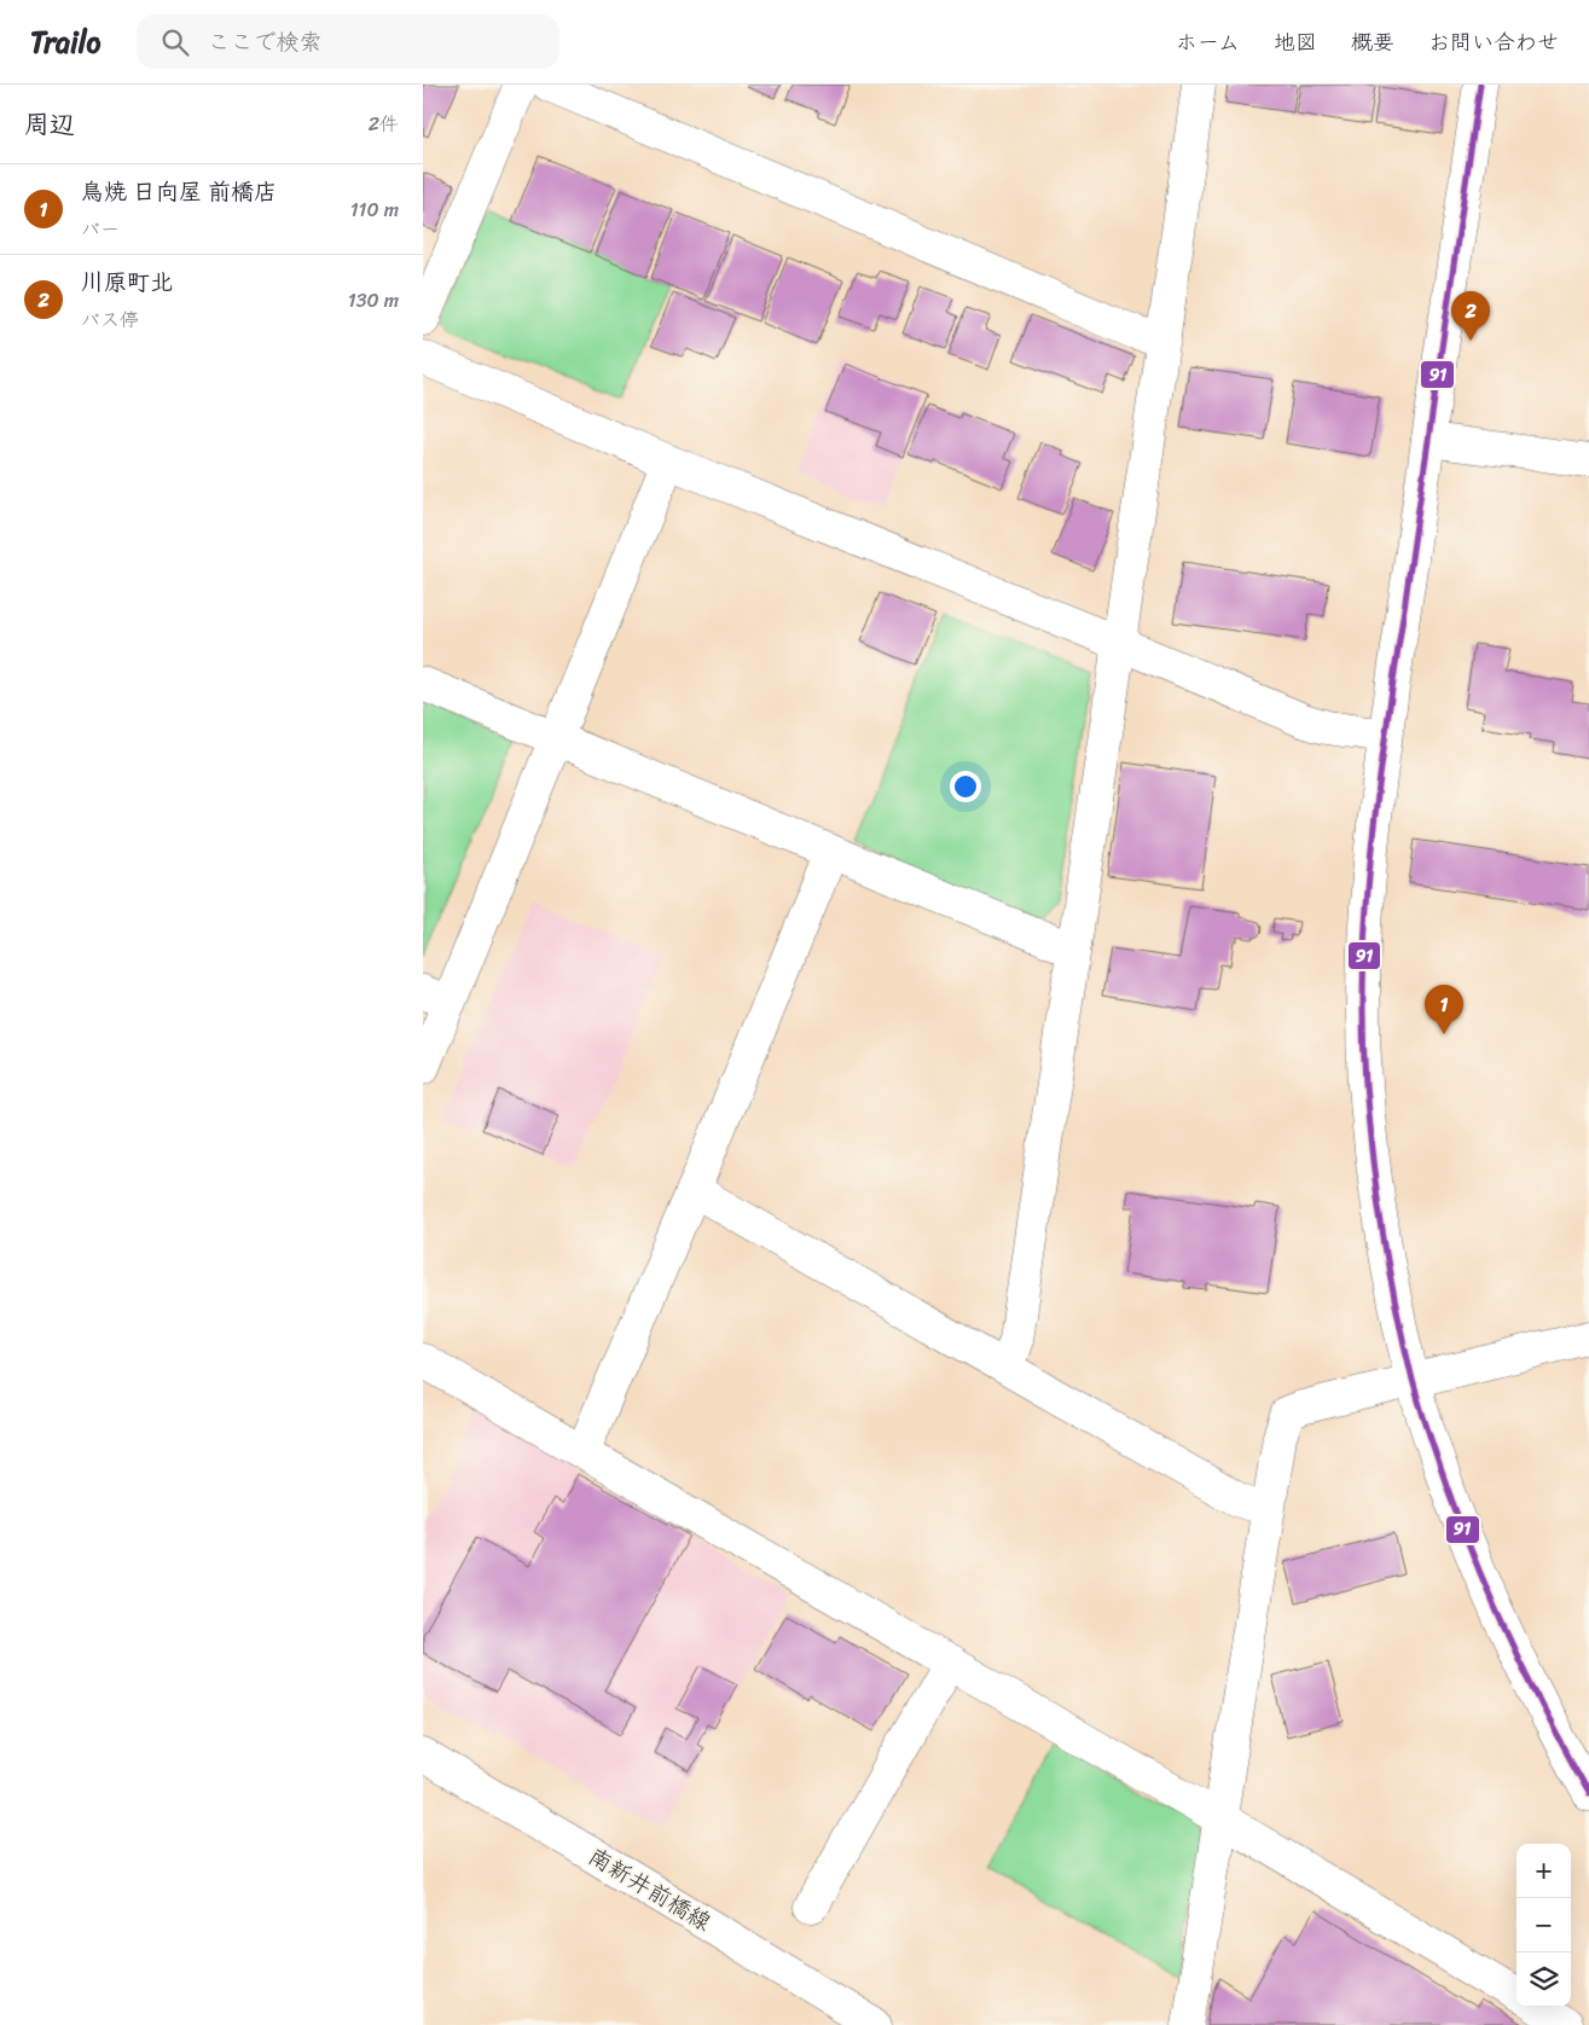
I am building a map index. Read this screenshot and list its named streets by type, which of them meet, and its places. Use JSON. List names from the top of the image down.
{
  "streets": {
    "street": ["南新井前橋線"]
  },
  "lines": ["transit line 91"],
  "page": {
    "header": "Trailo",
    "search": "ここで検索",
    "nav": [
      "ホーム",
      "地図",
      "概要",
      "お問い合わせ"
    ],
    "heading": ["周辺", "2件"],
    "list": [
      {
        "mark": "1",
        "name": "鳥焼 日向屋 前橋店",
        "note": "バー",
        "value": "110 m"
      },
      {
        "mark": "2",
        "name": "川原町北",
        "note": "バス停",
        "value": "130 m"
      }
    ],
    "pins": ["2", "1"],
    "map_buttons": ["+", "−"]
  }
}
